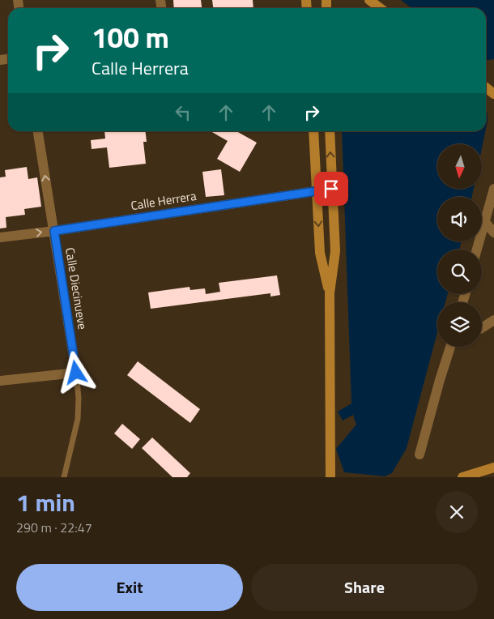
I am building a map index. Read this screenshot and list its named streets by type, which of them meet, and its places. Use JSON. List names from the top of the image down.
{
  "streets": {
    "street": ["Calle Herrera", "Calle Diecinueve"]
  },
  "crossings": [
    ["Calle Herrera", "Calle Diecinueve"]
  ],
  "north": "bottom",
  "page": {
    "turn": ["100 m", "Calle Herrera"],
    "heading": ["1 min", "290 m · 22:47"],
    "buttons": ["Exit", "Share"]
  }
}
